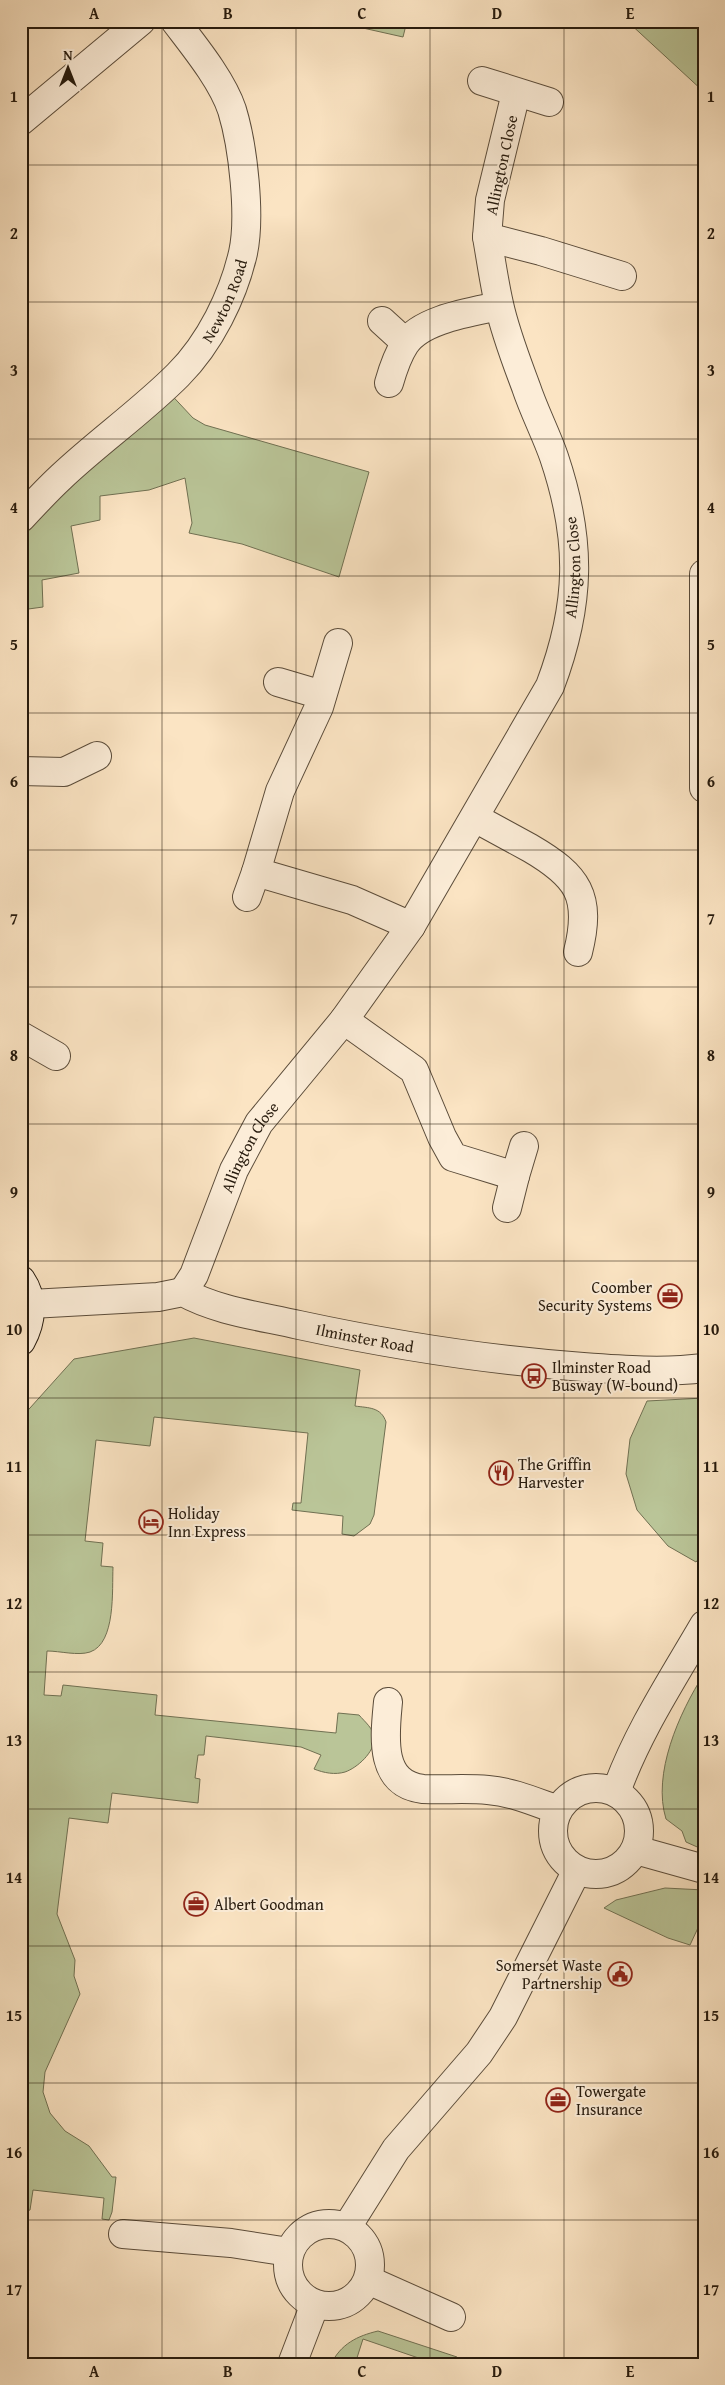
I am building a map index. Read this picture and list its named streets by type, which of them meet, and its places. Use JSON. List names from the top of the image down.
{
  "streets": {
    "street": ["Allington Close", "Newton Road", "Ilminster Road"]
  },
  "crossings": [
    ["Allington Close", "Ilminster Road"]
  ],
  "places": {
    "office": ["Coomber Security Systems", "Albert Goodman", "Towergate Insurance"],
    "bus stop": ["Ilminster Road Busway (W-bound)"],
    "restaurant": ["The Griffin Harvester"],
    "hotel": ["Holiday Inn Express"],
    "public building": ["Somerset Waste Partnership"]
  },
  "north": "top",
  "grid": {
    "columns": [
      "A",
      "B",
      "C",
      "D",
      "E"
    ],
    "rows": [
      "1",
      "2",
      "3",
      "4",
      "5",
      "6",
      "7",
      "8",
      "9",
      "10",
      "11",
      "12",
      "13",
      "14",
      "15",
      "16",
      "17"
    ]
  }
}
